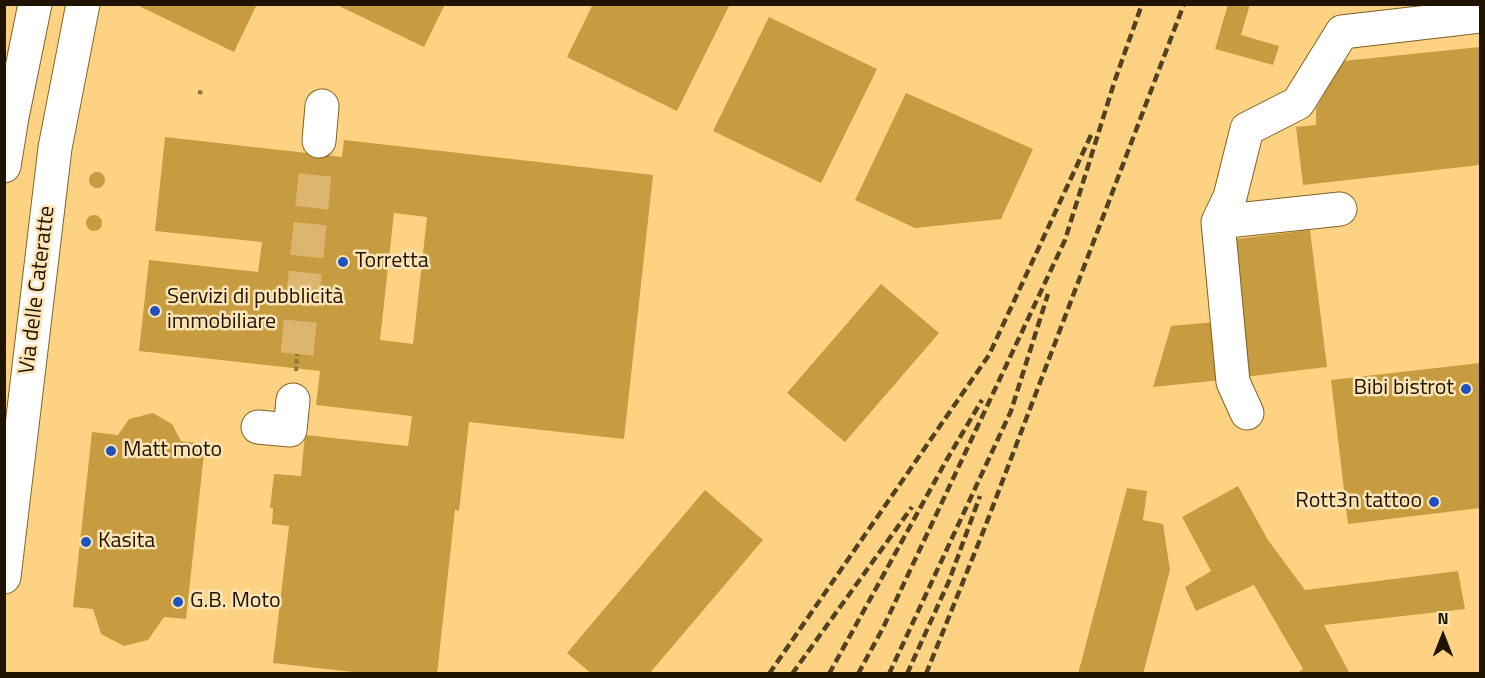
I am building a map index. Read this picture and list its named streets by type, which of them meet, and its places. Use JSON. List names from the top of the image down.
{
  "streets": {
    "street": ["Via delle Cateratte"]
  },
  "places": [
    "Torretta",
    "Servizi di pubblicità immobiliare",
    "Bibi bistrot",
    "Matt moto",
    "Rott3n tattoo",
    "Kasita",
    "G.B. Moto"
  ],
  "north": "top"
}
